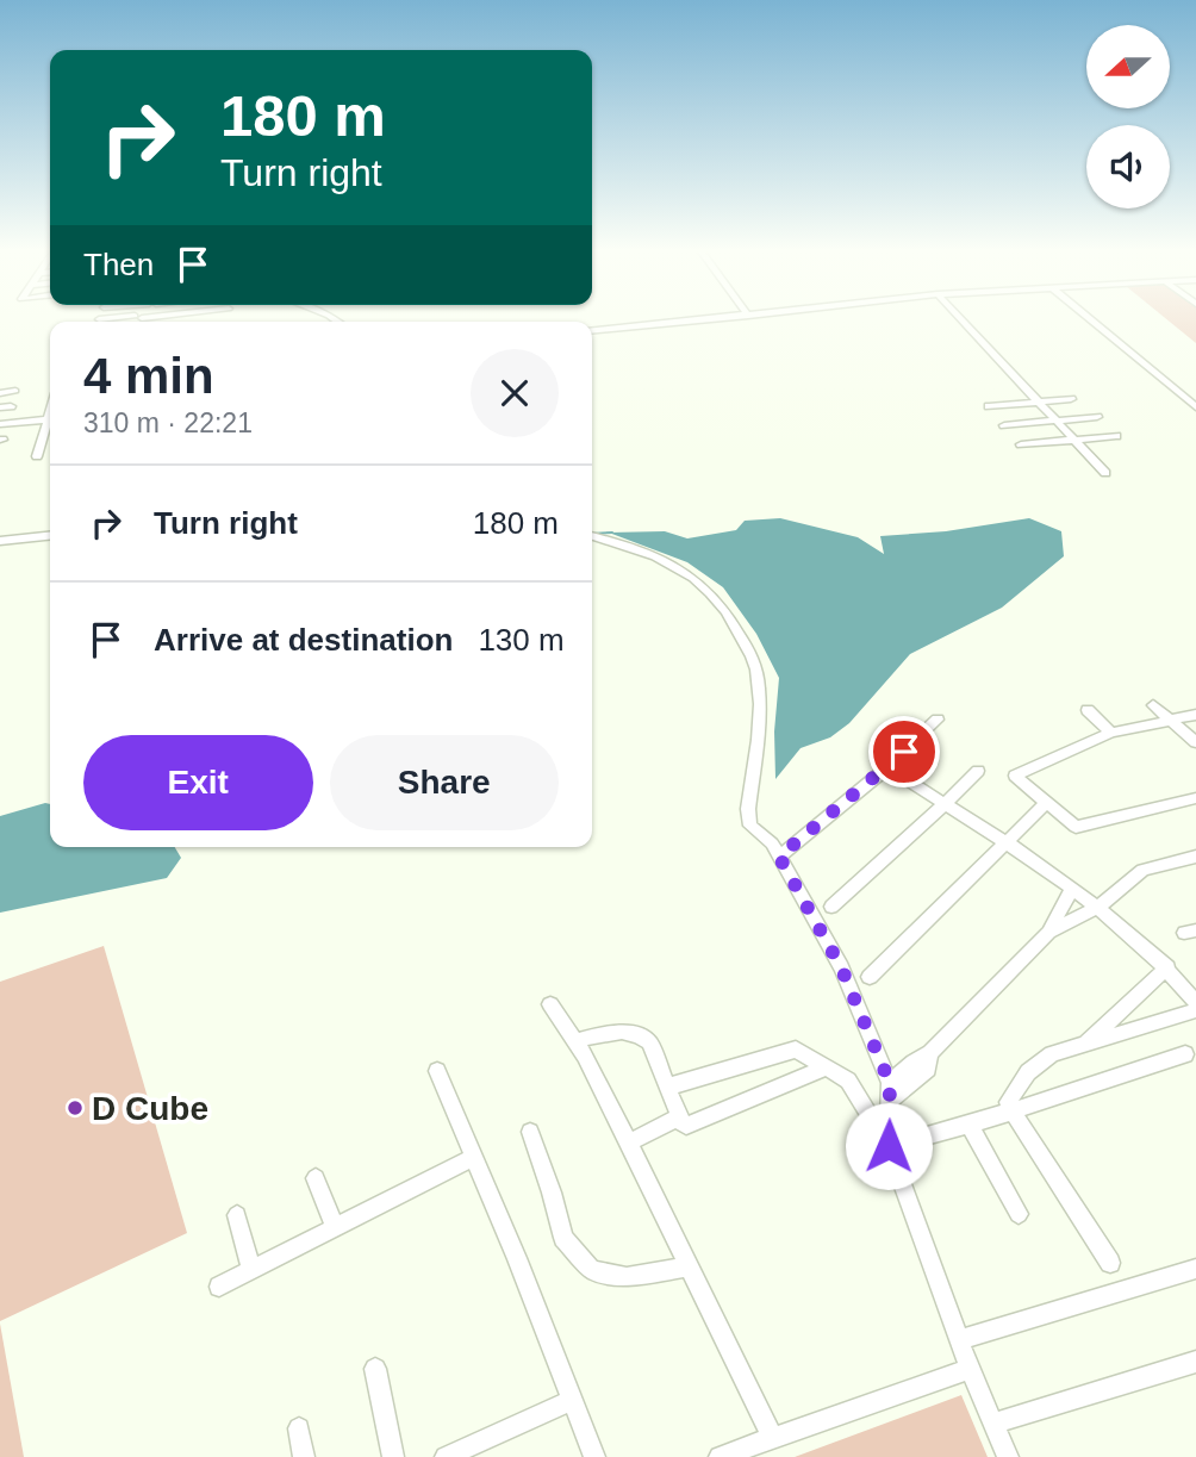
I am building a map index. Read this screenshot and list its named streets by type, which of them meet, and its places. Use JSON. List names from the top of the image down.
{
  "places": ["D Cube"],
  "north": "left",
  "page": {
    "turn": ["180 m", "Turn right"],
    "then": "Then",
    "heading": ["4 min", "310 m · 22:21"],
    "list": [
      {
        "name": "Turn right",
        "value": "180 m"
      },
      {
        "name": "Arrive at destination",
        "value": "130 m"
      }
    ],
    "buttons": ["Exit", "Share"]
  }
}
